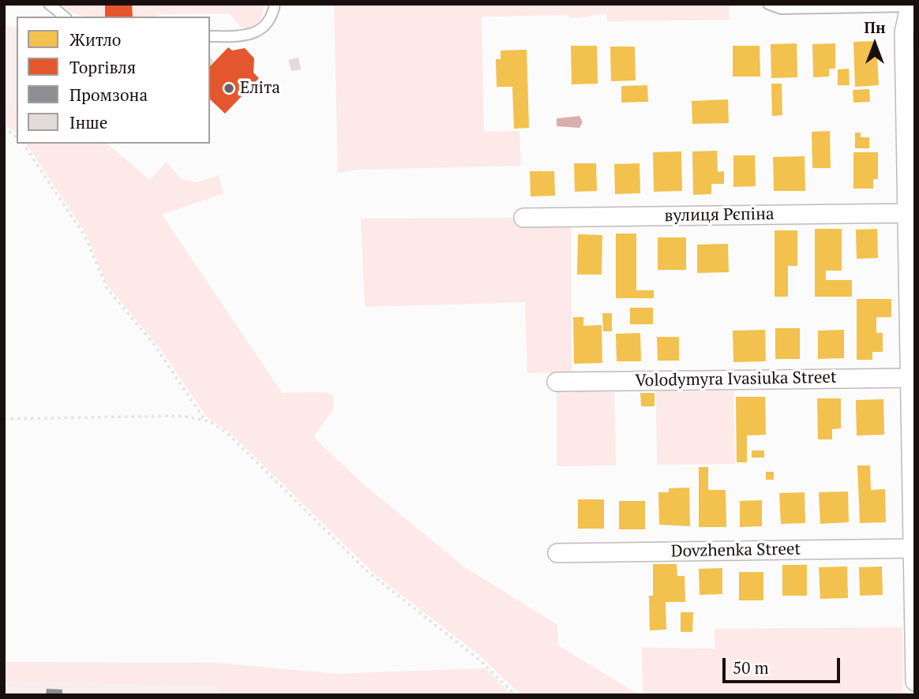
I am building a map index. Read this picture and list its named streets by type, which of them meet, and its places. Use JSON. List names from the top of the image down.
{
  "streets": {
    "street": ["вулиця Рєпіна", "Volodymyra Ivasiuka Street", "Dovzhenka Street"]
  },
  "places": ["Еліта"],
  "legend": [
    "Житло",
    "Торгівля",
    "Промзона",
    "Інше"
  ],
  "scale_bar": "50 m",
  "north": "top"
}
